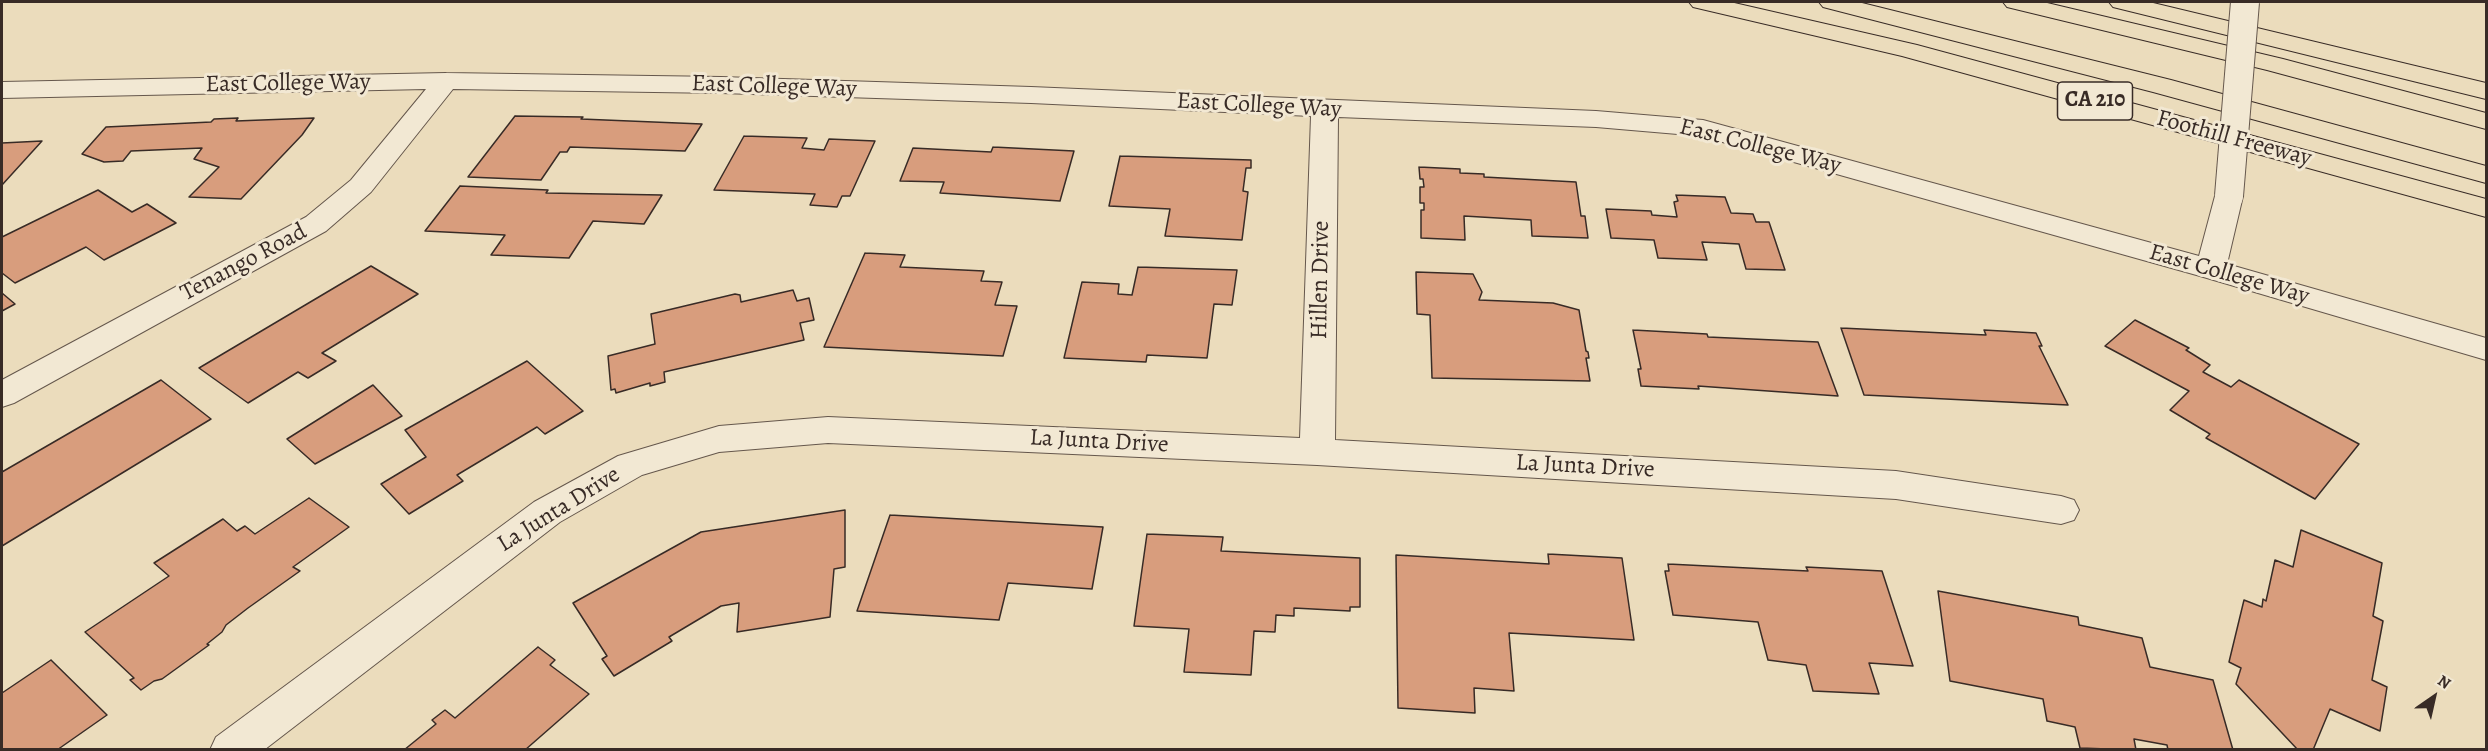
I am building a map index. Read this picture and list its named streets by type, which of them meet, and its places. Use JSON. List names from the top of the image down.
{
  "streets": {
    "highway": ["CA 210", "Foothill Freeway"],
    "street": [
      "East College Way",
      "Tenango Road",
      "Hillen Drive",
      "La Junta Drive"
    ]
  },
  "crossings": [
    ["East College Way", "Tenango Road"],
    ["East College Way", "Hillen Drive"],
    ["Hillen Drive", "La Junta Drive"]
  ],
  "north": "top right"
}
